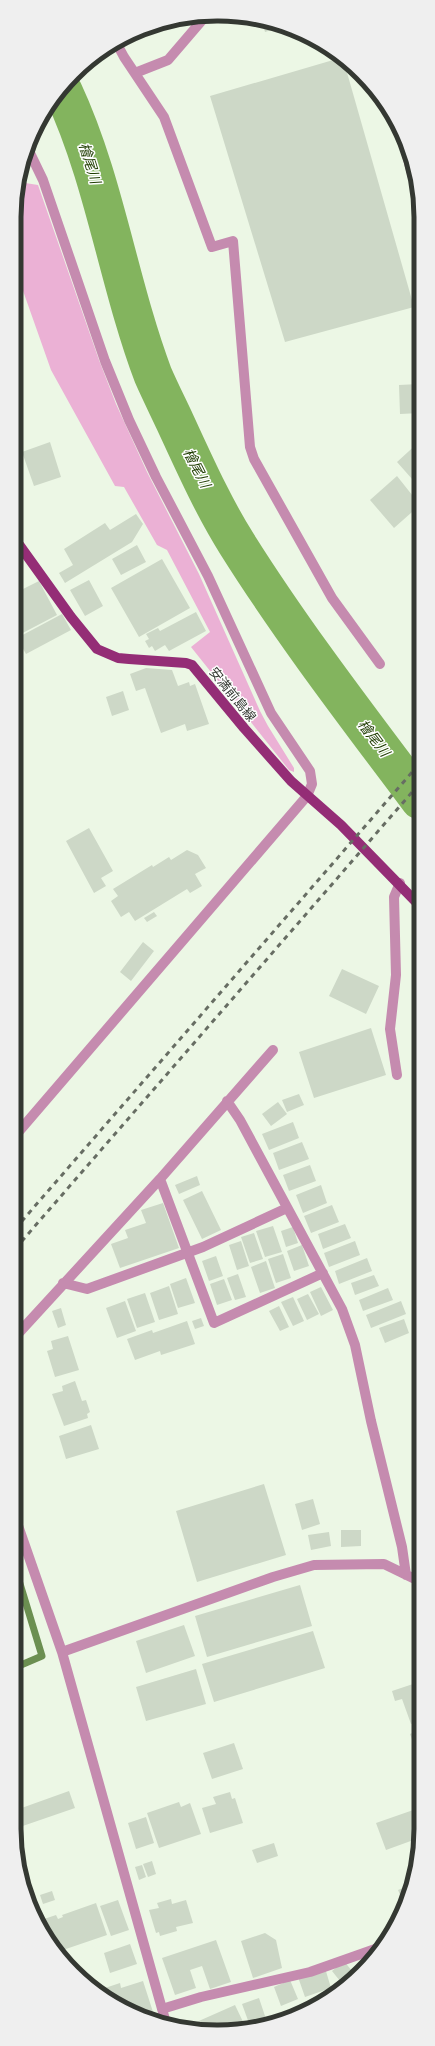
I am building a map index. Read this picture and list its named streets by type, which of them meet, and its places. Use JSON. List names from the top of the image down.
{
  "streets": {
    "main road": ["安満前島線"]
  },
  "water": ["檜尾川"]
}
